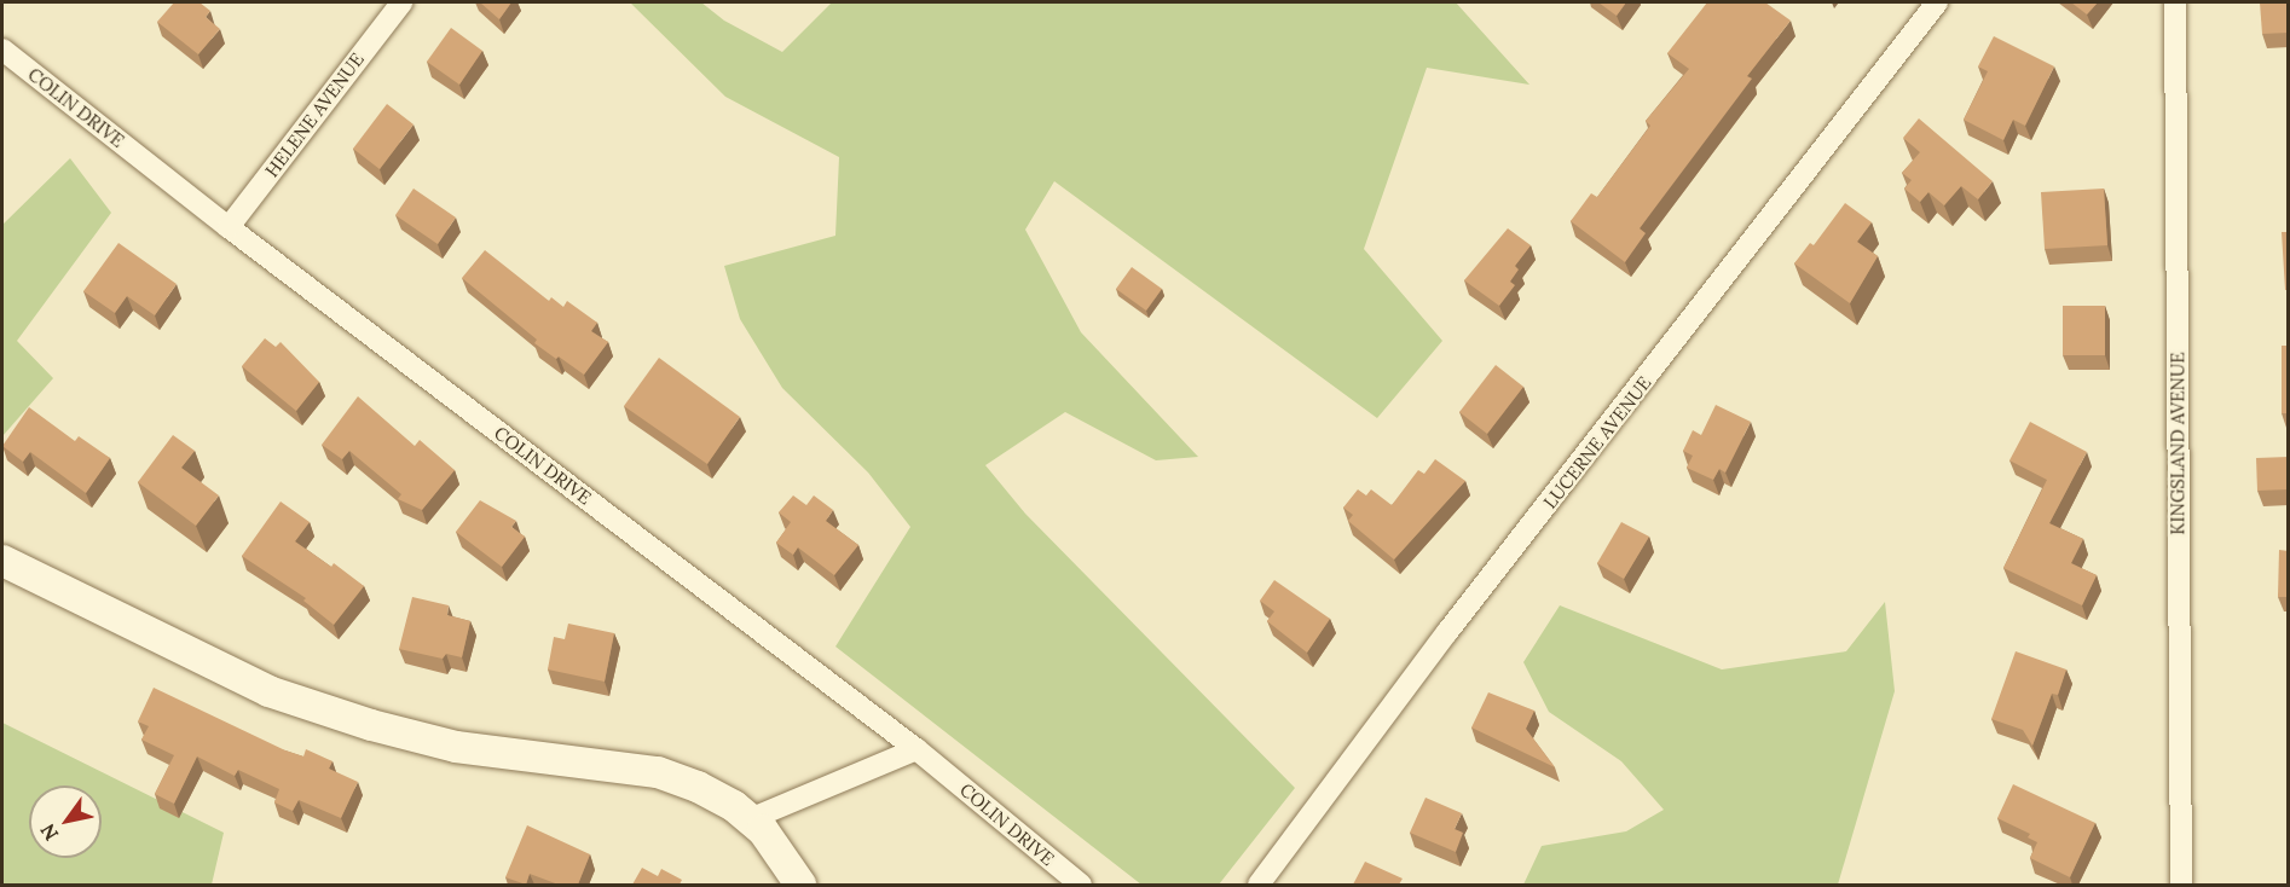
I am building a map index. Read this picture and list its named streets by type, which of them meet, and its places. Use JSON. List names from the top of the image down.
{
  "streets": {
    "street": [
      "COLIN DRIVE",
      "HELENE AVENUE",
      "LUCERNE AVENUE",
      "KINGSLAND AVENUE"
    ]
  },
  "crossings": [
    ["COLIN DRIVE", "HELENE AVENUE"]
  ],
  "north": "bottom left"
}
